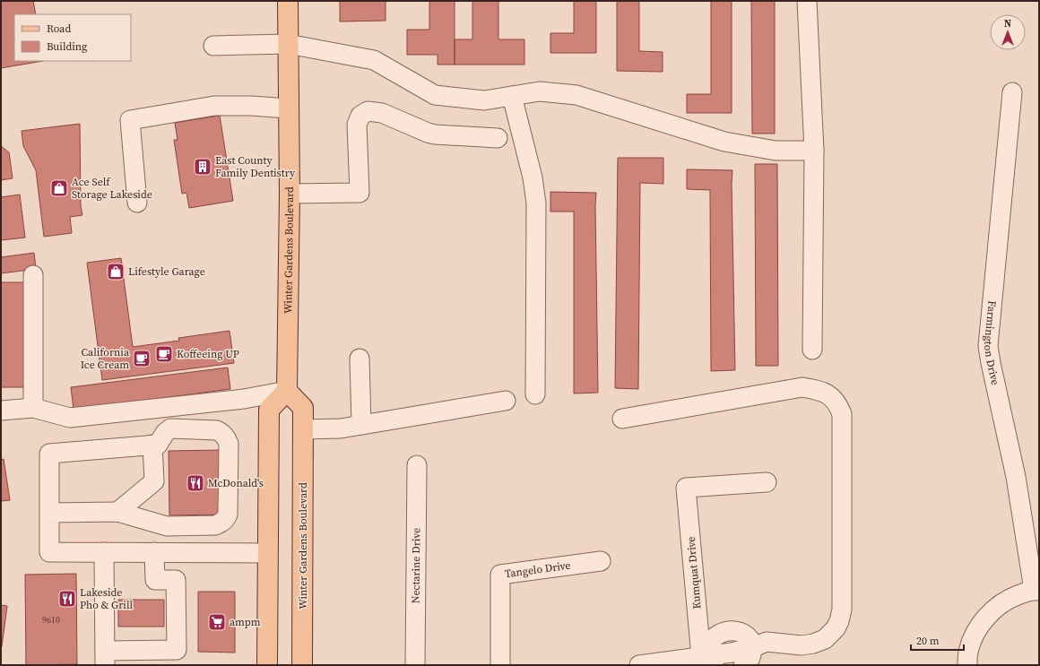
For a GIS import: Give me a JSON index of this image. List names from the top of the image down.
{
  "streets": {
    "main road": ["Winter Gardens Boulevard"],
    "street": [
      "Farmington Drive",
      "Nectarine Drive",
      "Tangelo Drive",
      "Kumquat Drive"
    ]
  },
  "places": {
    "building": ["East County Family Dentistry"],
    "shop": ["Ace Self Storage Lakeside", "Lifestyle Garage"],
    "cafe": ["Koffeeing UP", "California Ice Cream"],
    "restaurant": ["McDonald's", "Lakeside Pho & Grill"],
    "supermarket": ["ampm"]
  },
  "house_numbers": ["9610"],
  "legend": ["Road", "Building"],
  "scale_bar": "20 m",
  "north": "top"
}
